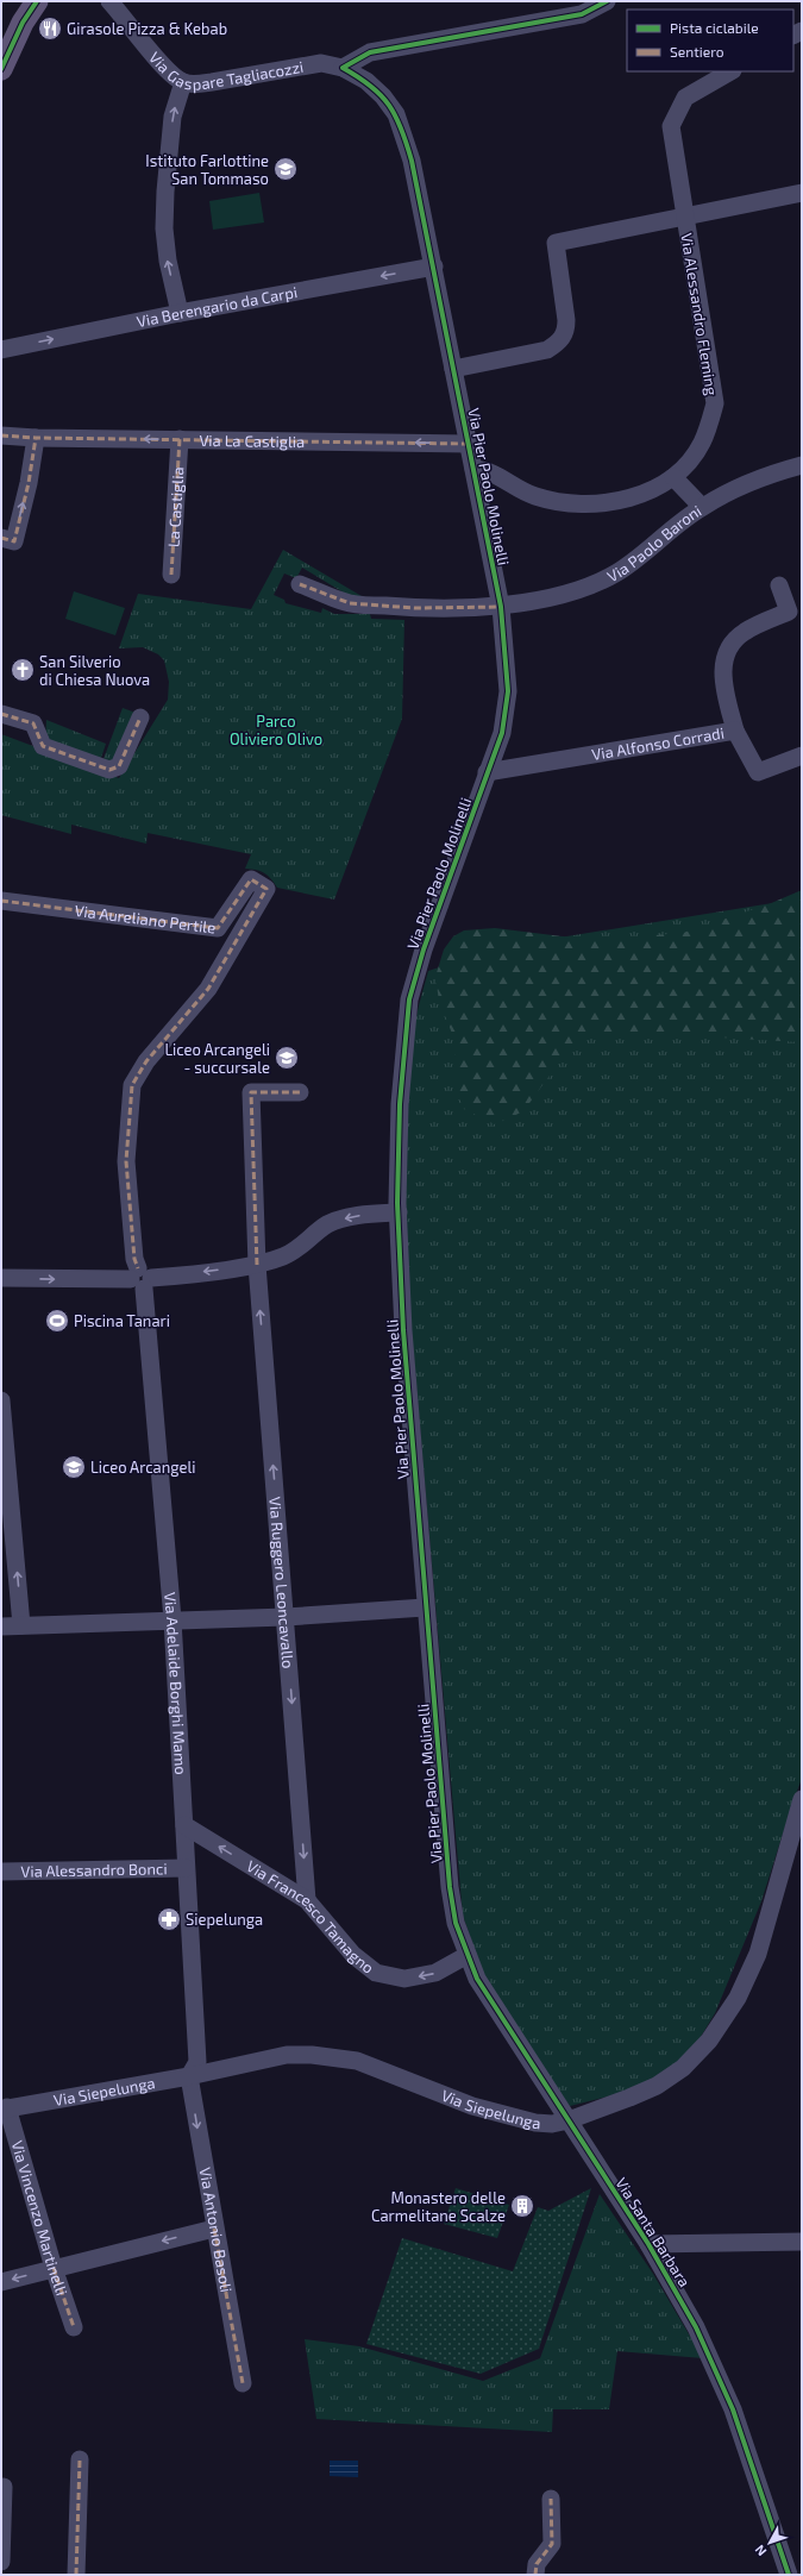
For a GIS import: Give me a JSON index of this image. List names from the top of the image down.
{
  "streets": {
    "street": [
      "Via Gaspare Tagliacozzi",
      "Via Berengario da Carpi",
      "Via Alessandro Fleming",
      "Via La Castiglia",
      "Via Pier Paolo Molinelli",
      "La Castiglia",
      "Via Paolo Baroni",
      "Via Alfonso Corradi",
      "Via Aureliano Pertile",
      "Via Ruggero Leoncavallo",
      "Via Adelaide Borghi Mamo",
      "Via Alessandro Bonci",
      "Via Francesco Tamagno",
      "Via Siepelunga",
      "Via Vincenzo Martinelli",
      "Via Antonio Basoli",
      "Via Santa Barbara"
    ]
  },
  "crossings": [
    ["Via Gaspare Tagliacozzi", "Via Berengario da Carpi"],
    ["Via Gaspare Tagliacozzi", "Via Pier Paolo Molinelli"],
    ["Via Berengario da Carpi", "Via Pier Paolo Molinelli"],
    ["Via Alessandro Fleming", "Via Pier Paolo Molinelli"],
    ["Via La Castiglia", "Via Pier Paolo Molinelli"],
    ["Via La Castiglia", "La Castiglia"],
    ["Via Pier Paolo Molinelli", "Via Paolo Baroni"],
    ["Via Pier Paolo Molinelli", "Via Alfonso Corradi"],
    ["Via Pier Paolo Molinelli", "Via Francesco Tamagno"],
    ["Via Pier Paolo Molinelli", "Via Siepelunga"],
    ["Via Pier Paolo Molinelli", "Via Santa Barbara"],
    ["Via Aureliano Pertile", "Via Adelaide Borghi Mamo"],
    ["Via Ruggero Leoncavallo", "Via Francesco Tamagno"],
    ["Via Adelaide Borghi Mamo", "Via Alessandro Bonci"],
    ["Via Adelaide Borghi Mamo", "Via Francesco Tamagno"],
    ["Via Adelaide Borghi Mamo", "Via Siepelunga"],
    ["Via Adelaide Borghi Mamo", "Via Antonio Basoli"],
    ["Via Siepelunga", "Via Vincenzo Martinelli"],
    ["Via Siepelunga", "Via Antonio Basoli"],
    ["Via Siepelunga", "Via Santa Barbara"]
  ],
  "one_way": ["Via La Castiglia", "Via Francesco Tamagno", "Via Antonio Basoli"],
  "parks": ["Parco Oliviero Olivo"],
  "places": {
    "restaurant": ["Girasole Pizza & Kebab"],
    "school or university": ["Istituto Farlottine San Tommaso", "Liceo Arcangeli - succursale", "Liceo Arcangeli"],
    "church": ["San Silverio di Chiesa Nuova"],
    "sports": ["Piscina Tanari"],
    "pharmacy": ["Siepelunga"],
    "building": ["Monastero delle Carmelitane Scalze"]
  },
  "legend": ["Pista ciclabile", "Sentiero"],
  "north": "bottom left"
}
